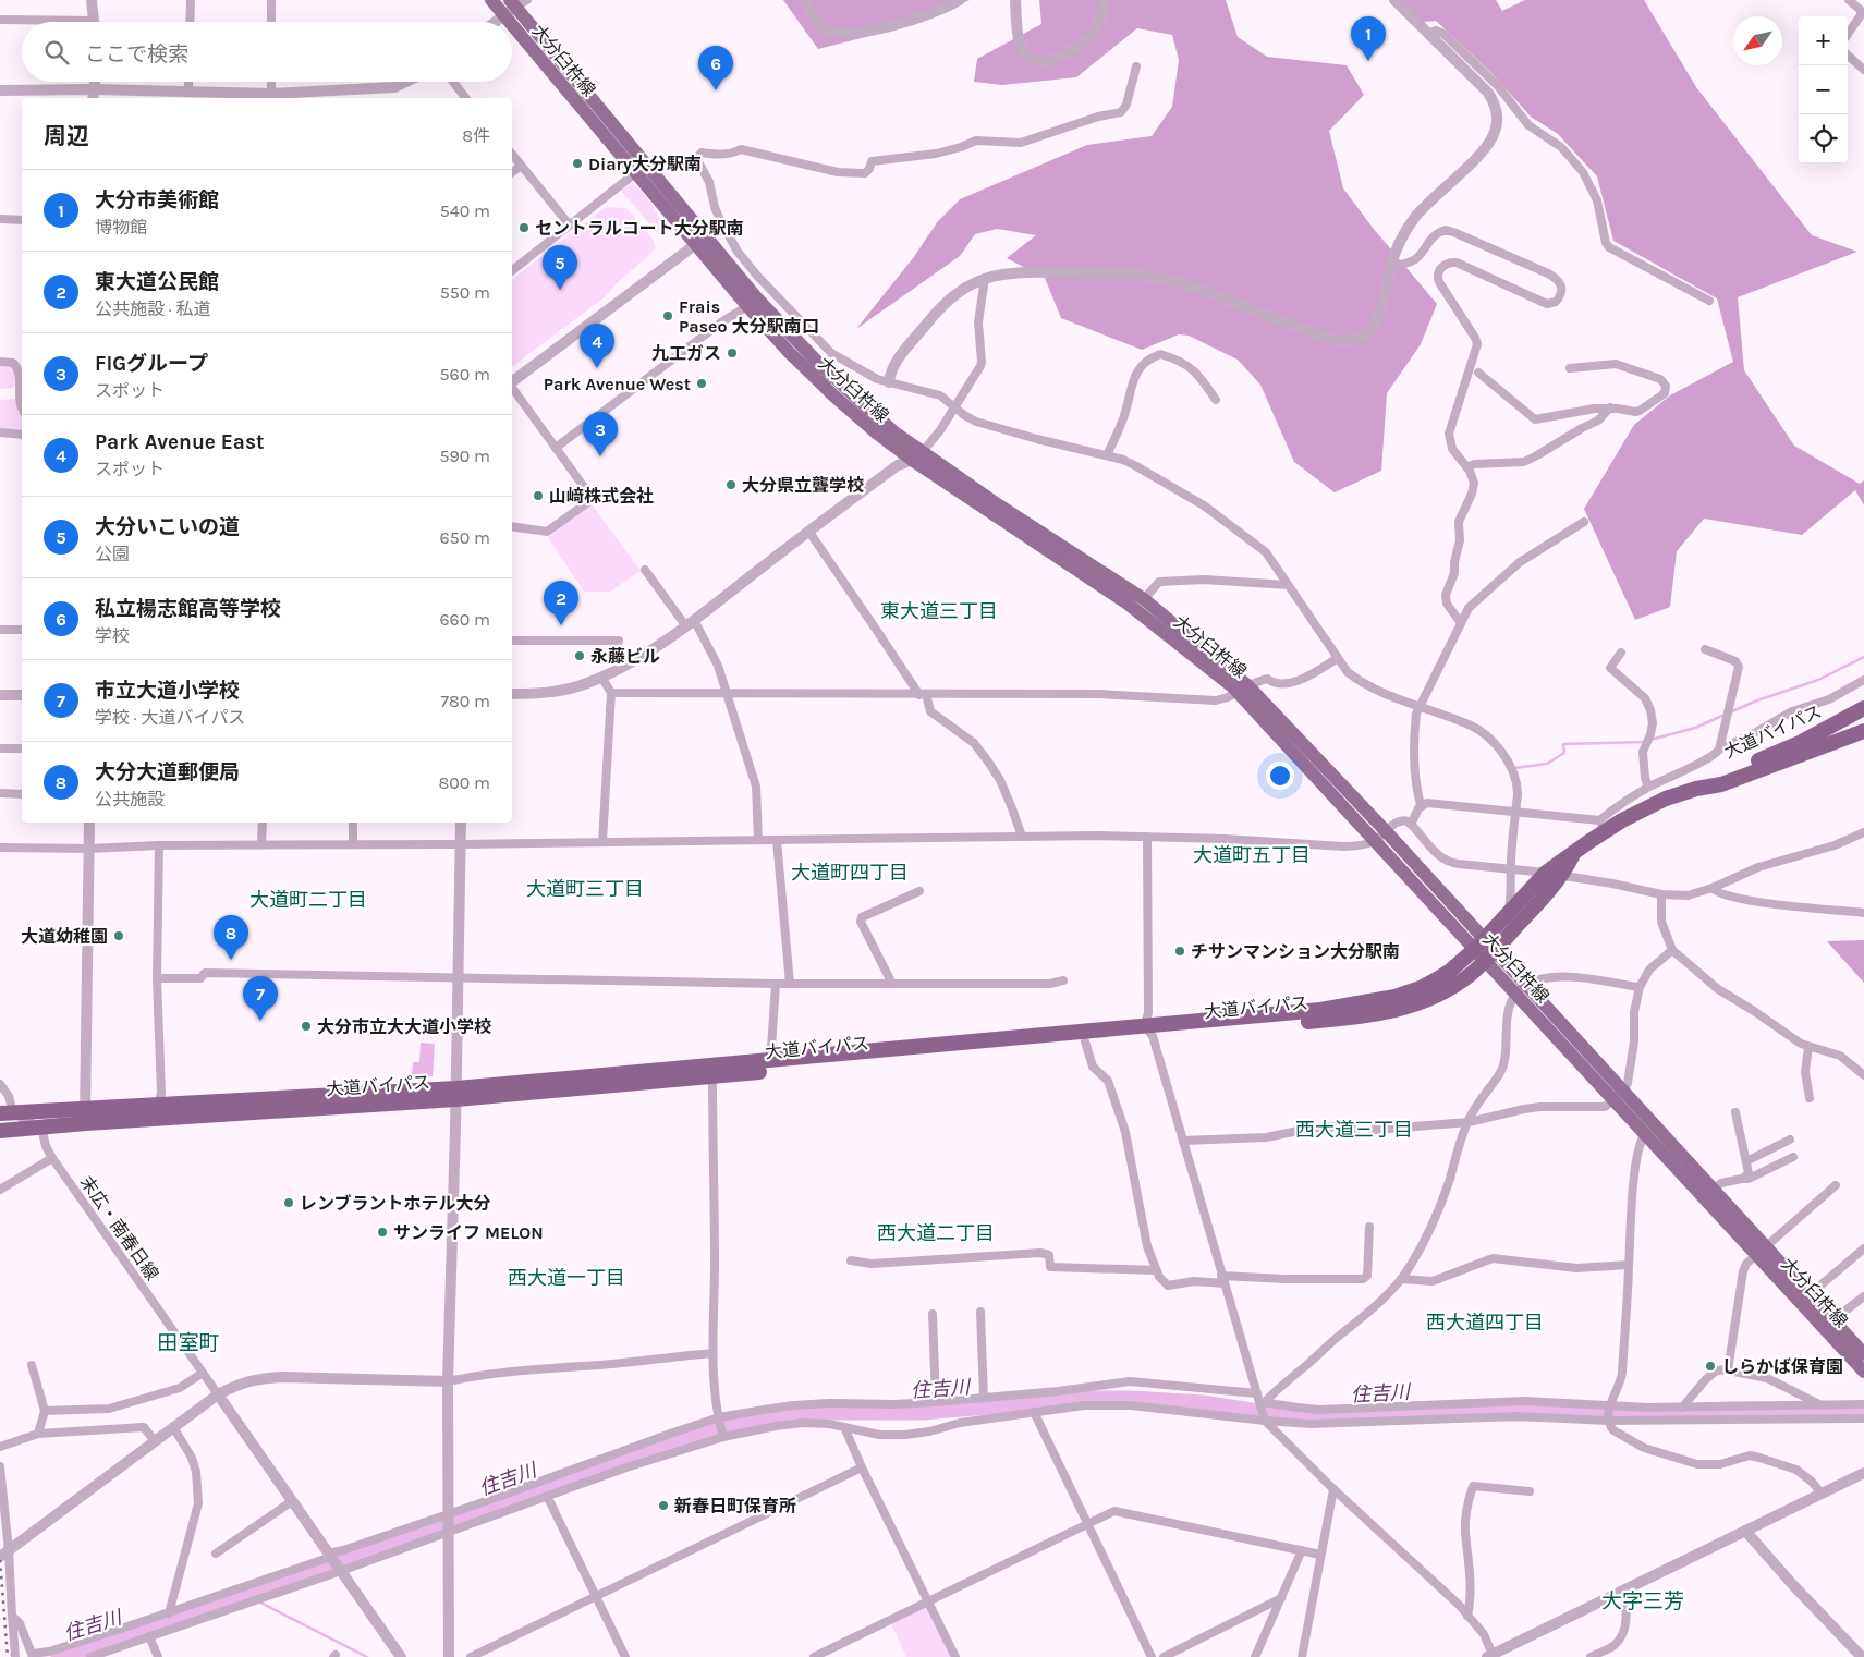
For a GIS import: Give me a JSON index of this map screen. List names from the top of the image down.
{
  "streets": {
    "highway": ["大道バイパス"],
    "main road": ["大分臼杵線"],
    "street": ["末広・南春日線"]
  },
  "crossings": [
    ["大分臼杵線", "大道バイパス"],
    ["大道バイパス", "末広・南春日線"]
  ],
  "districts": [
    "東大道三丁目",
    "大道町五丁目",
    "大道町四丁目",
    "大道町三丁目",
    "大道町二丁目",
    "西大道三丁目",
    "西大道二丁目",
    "西大道一丁目",
    "西大道四丁目",
    "田室町",
    "大字三芳"
  ],
  "water": ["住吉川"],
  "places": [
    "Diary大分駅南",
    "セントラルコート大分駅南",
    "Frais Paseo 大分駅南口",
    "九工ガス",
    "Park Avenue West",
    "大分県立聾学校",
    "山﨑株式会社",
    "永藤ビル",
    "大道幼稚園",
    "チサンマンション大分駅南",
    "大分市立大大道小学校",
    "レンブラントホテル大分",
    "サンライフ MELON",
    "しらかば保育園",
    "新春日町保育所"
  ],
  "north": "bottom left",
  "page": {
    "map_buttons": ["+", "−"],
    "pins": [
      "1",
      "6",
      "5",
      "4",
      "3",
      "2",
      "8",
      "7"
    ],
    "search": "ここで検索",
    "heading": ["周辺", "8件"],
    "list": [
      {
        "mark": "1",
        "name": "大分市美術館",
        "note": "博物館",
        "value": "540 m"
      },
      {
        "mark": "2",
        "name": "東大道公民館",
        "note": "公共施設 · 私道",
        "value": "550 m"
      },
      {
        "mark": "3",
        "name": "FIGグループ",
        "note": "スポット",
        "value": "560 m"
      },
      {
        "mark": "4",
        "name": "Park Avenue East",
        "note": "スポット",
        "value": "590 m"
      },
      {
        "mark": "5",
        "name": "大分いこいの道",
        "note": "公園",
        "value": "650 m"
      },
      {
        "mark": "6",
        "name": "私立楊志館高等学校",
        "note": "学校",
        "value": "660 m"
      },
      {
        "mark": "7",
        "name": "市立大道小学校",
        "note": "学校 · 大道バイパス",
        "value": "780 m"
      },
      {
        "mark": "8",
        "name": "大分大道郵便局",
        "note": "公共施設",
        "value": "800 m"
      }
    ]
  }
}
